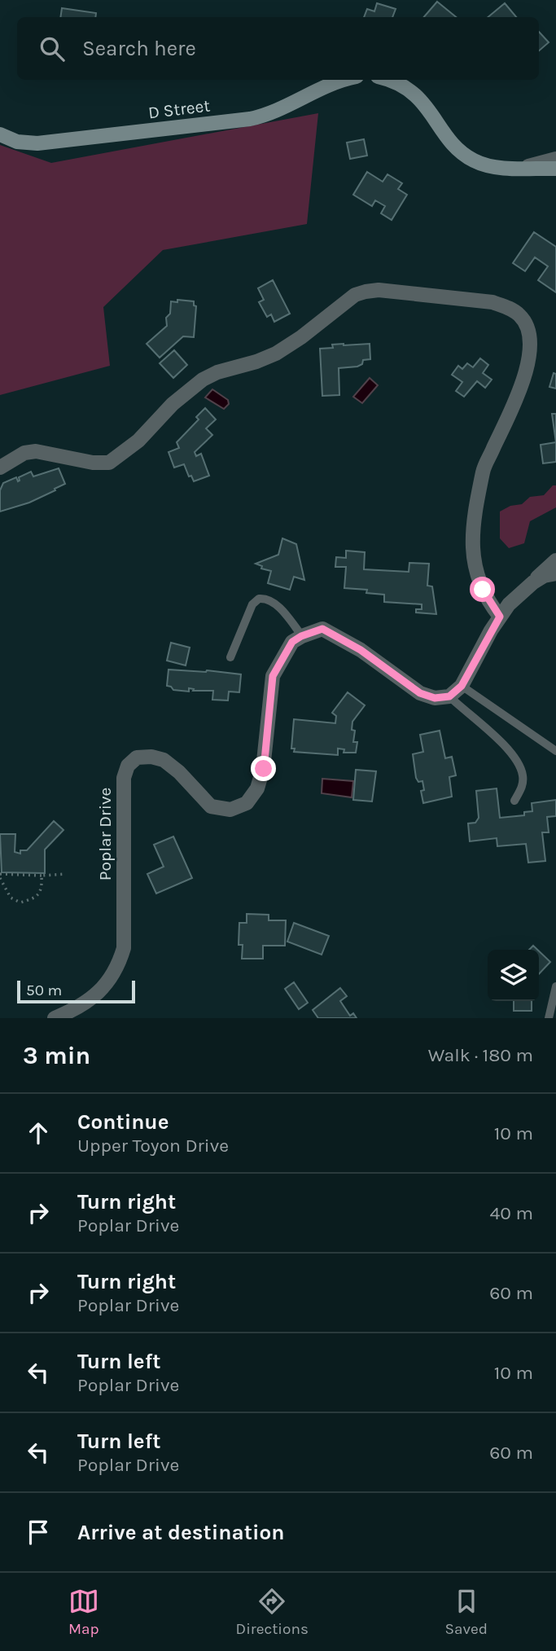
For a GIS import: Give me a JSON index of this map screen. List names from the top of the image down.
{
  "streets": {
    "street": ["D Street", "Poplar Drive"]
  },
  "scale_bar": "50 m",
  "page": {
    "search": "Search here",
    "scale": "50 m",
    "heading": ["3 min", "Walk · 180 m"],
    "list": [
      ["Continue", "Upper Toyon Drive", "10 m"],
      ["Turn right", "Poplar Drive", "40 m"],
      ["Turn right", "Poplar Drive", "60 m"],
      ["Turn left", "Poplar Drive", "10 m"],
      ["Turn left", "Poplar Drive", "60 m"],
      "Arrive at destination"
    ],
    "nav": ["Map", "Directions", "Saved"]
  }
}
